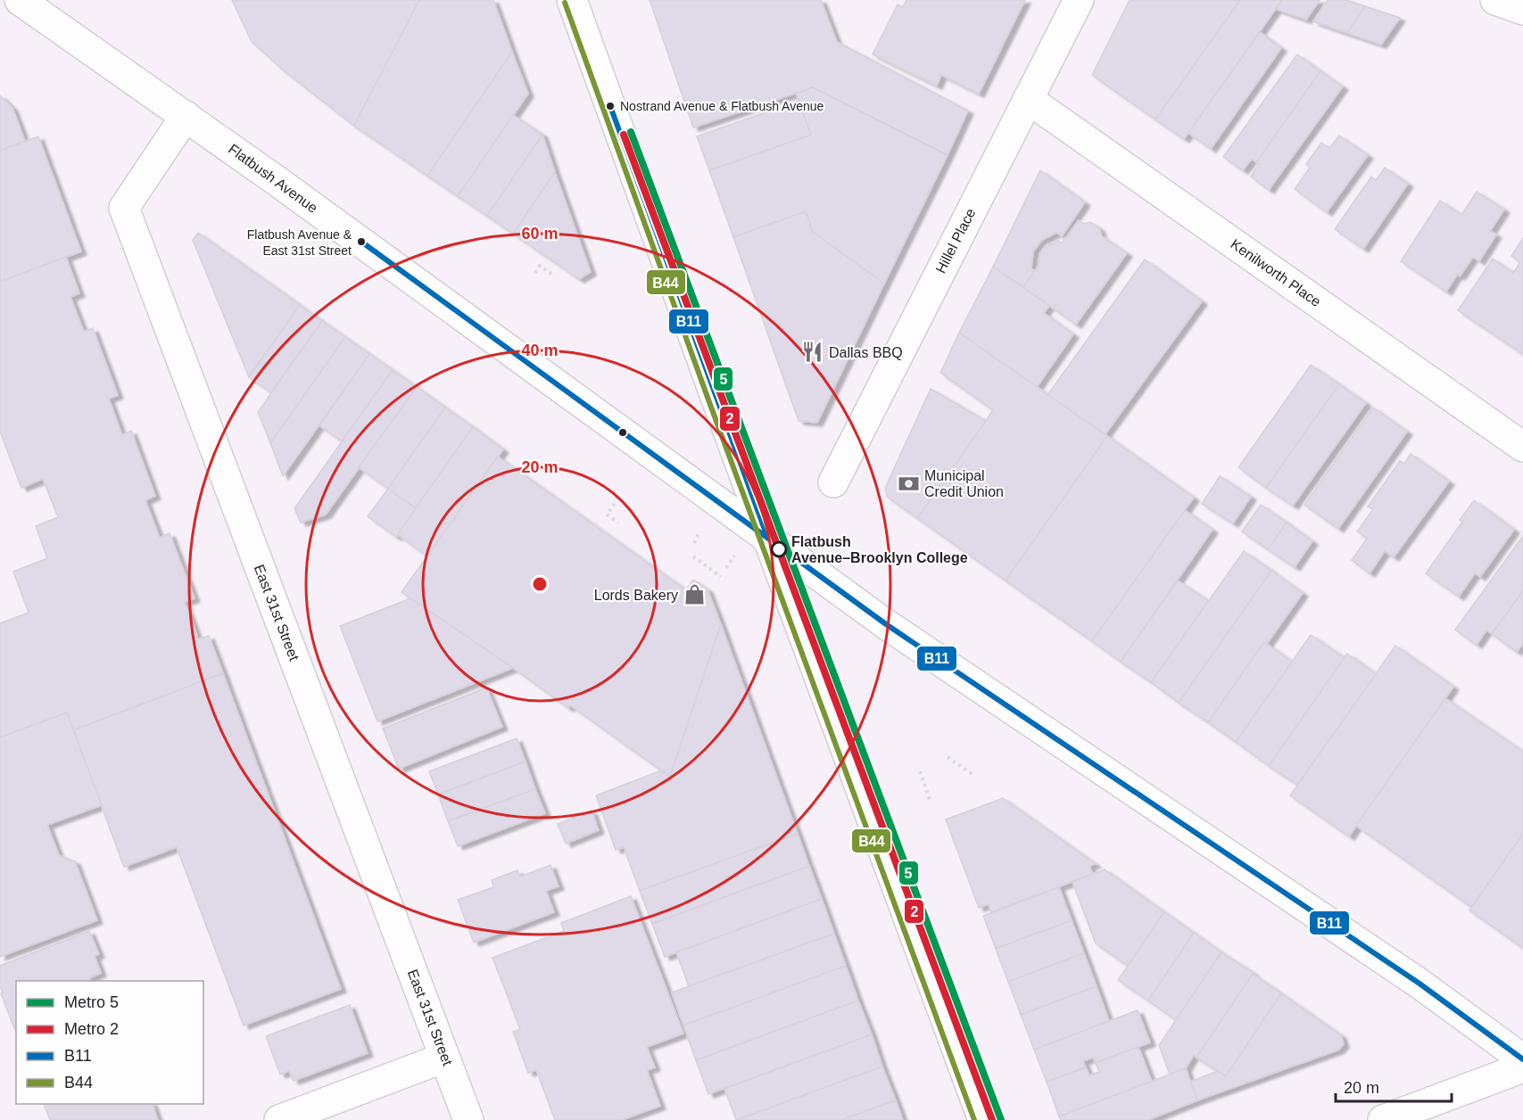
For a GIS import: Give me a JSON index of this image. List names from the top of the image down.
{
  "streets": {
    "main road": [
      "Flatbush Avenue",
      "Hillel Place",
      "Kenilworth Place",
      "East 31st Street"
    ]
  },
  "crossings": [
    ["Flatbush Avenue", "East 31st Street"],
    ["Hillel Place", "Kenilworth Place"]
  ],
  "places": {
    "other": ["Nostrand Avenue & Flatbush Avenue", "Flatbush Avenue & East 31st Street", "Flatbush Avenue–Brooklyn College"],
    "restaurant": ["Dallas BBQ"],
    "bank": ["Municipal Credit Union"],
    "shop": ["Lords Bakery"]
  },
  "lines": [
    "transit line B44",
    "transit line B11",
    "metro line 5",
    "metro line 2"
  ],
  "legend": [
    "Metro 5",
    "Metro 2",
    "B11",
    "B44"
  ],
  "scale_bar": "20 m",
  "rings": ["60 m", "40 m", "20 m"]
}
